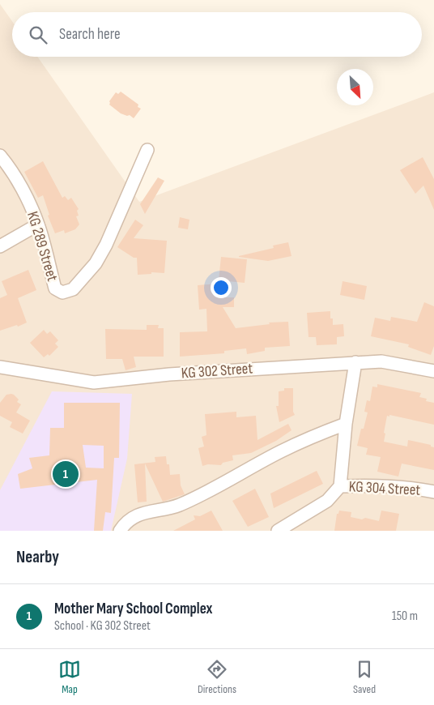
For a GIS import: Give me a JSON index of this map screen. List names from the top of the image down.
{
  "streets": {
    "street": ["KG 289 Street", "KG 302 Street", "KG 304 Street"]
  },
  "north": "bottom right",
  "page": {
    "search": "Search here",
    "pins": "1",
    "heading": "Nearby",
    "list": [
      {
        "mark": "1",
        "name": "Mother Mary School Complex",
        "note": "School · KG 302 Street",
        "value": "150 m"
      }
    ],
    "nav": ["Map", "Directions", "Saved"]
  }
}
